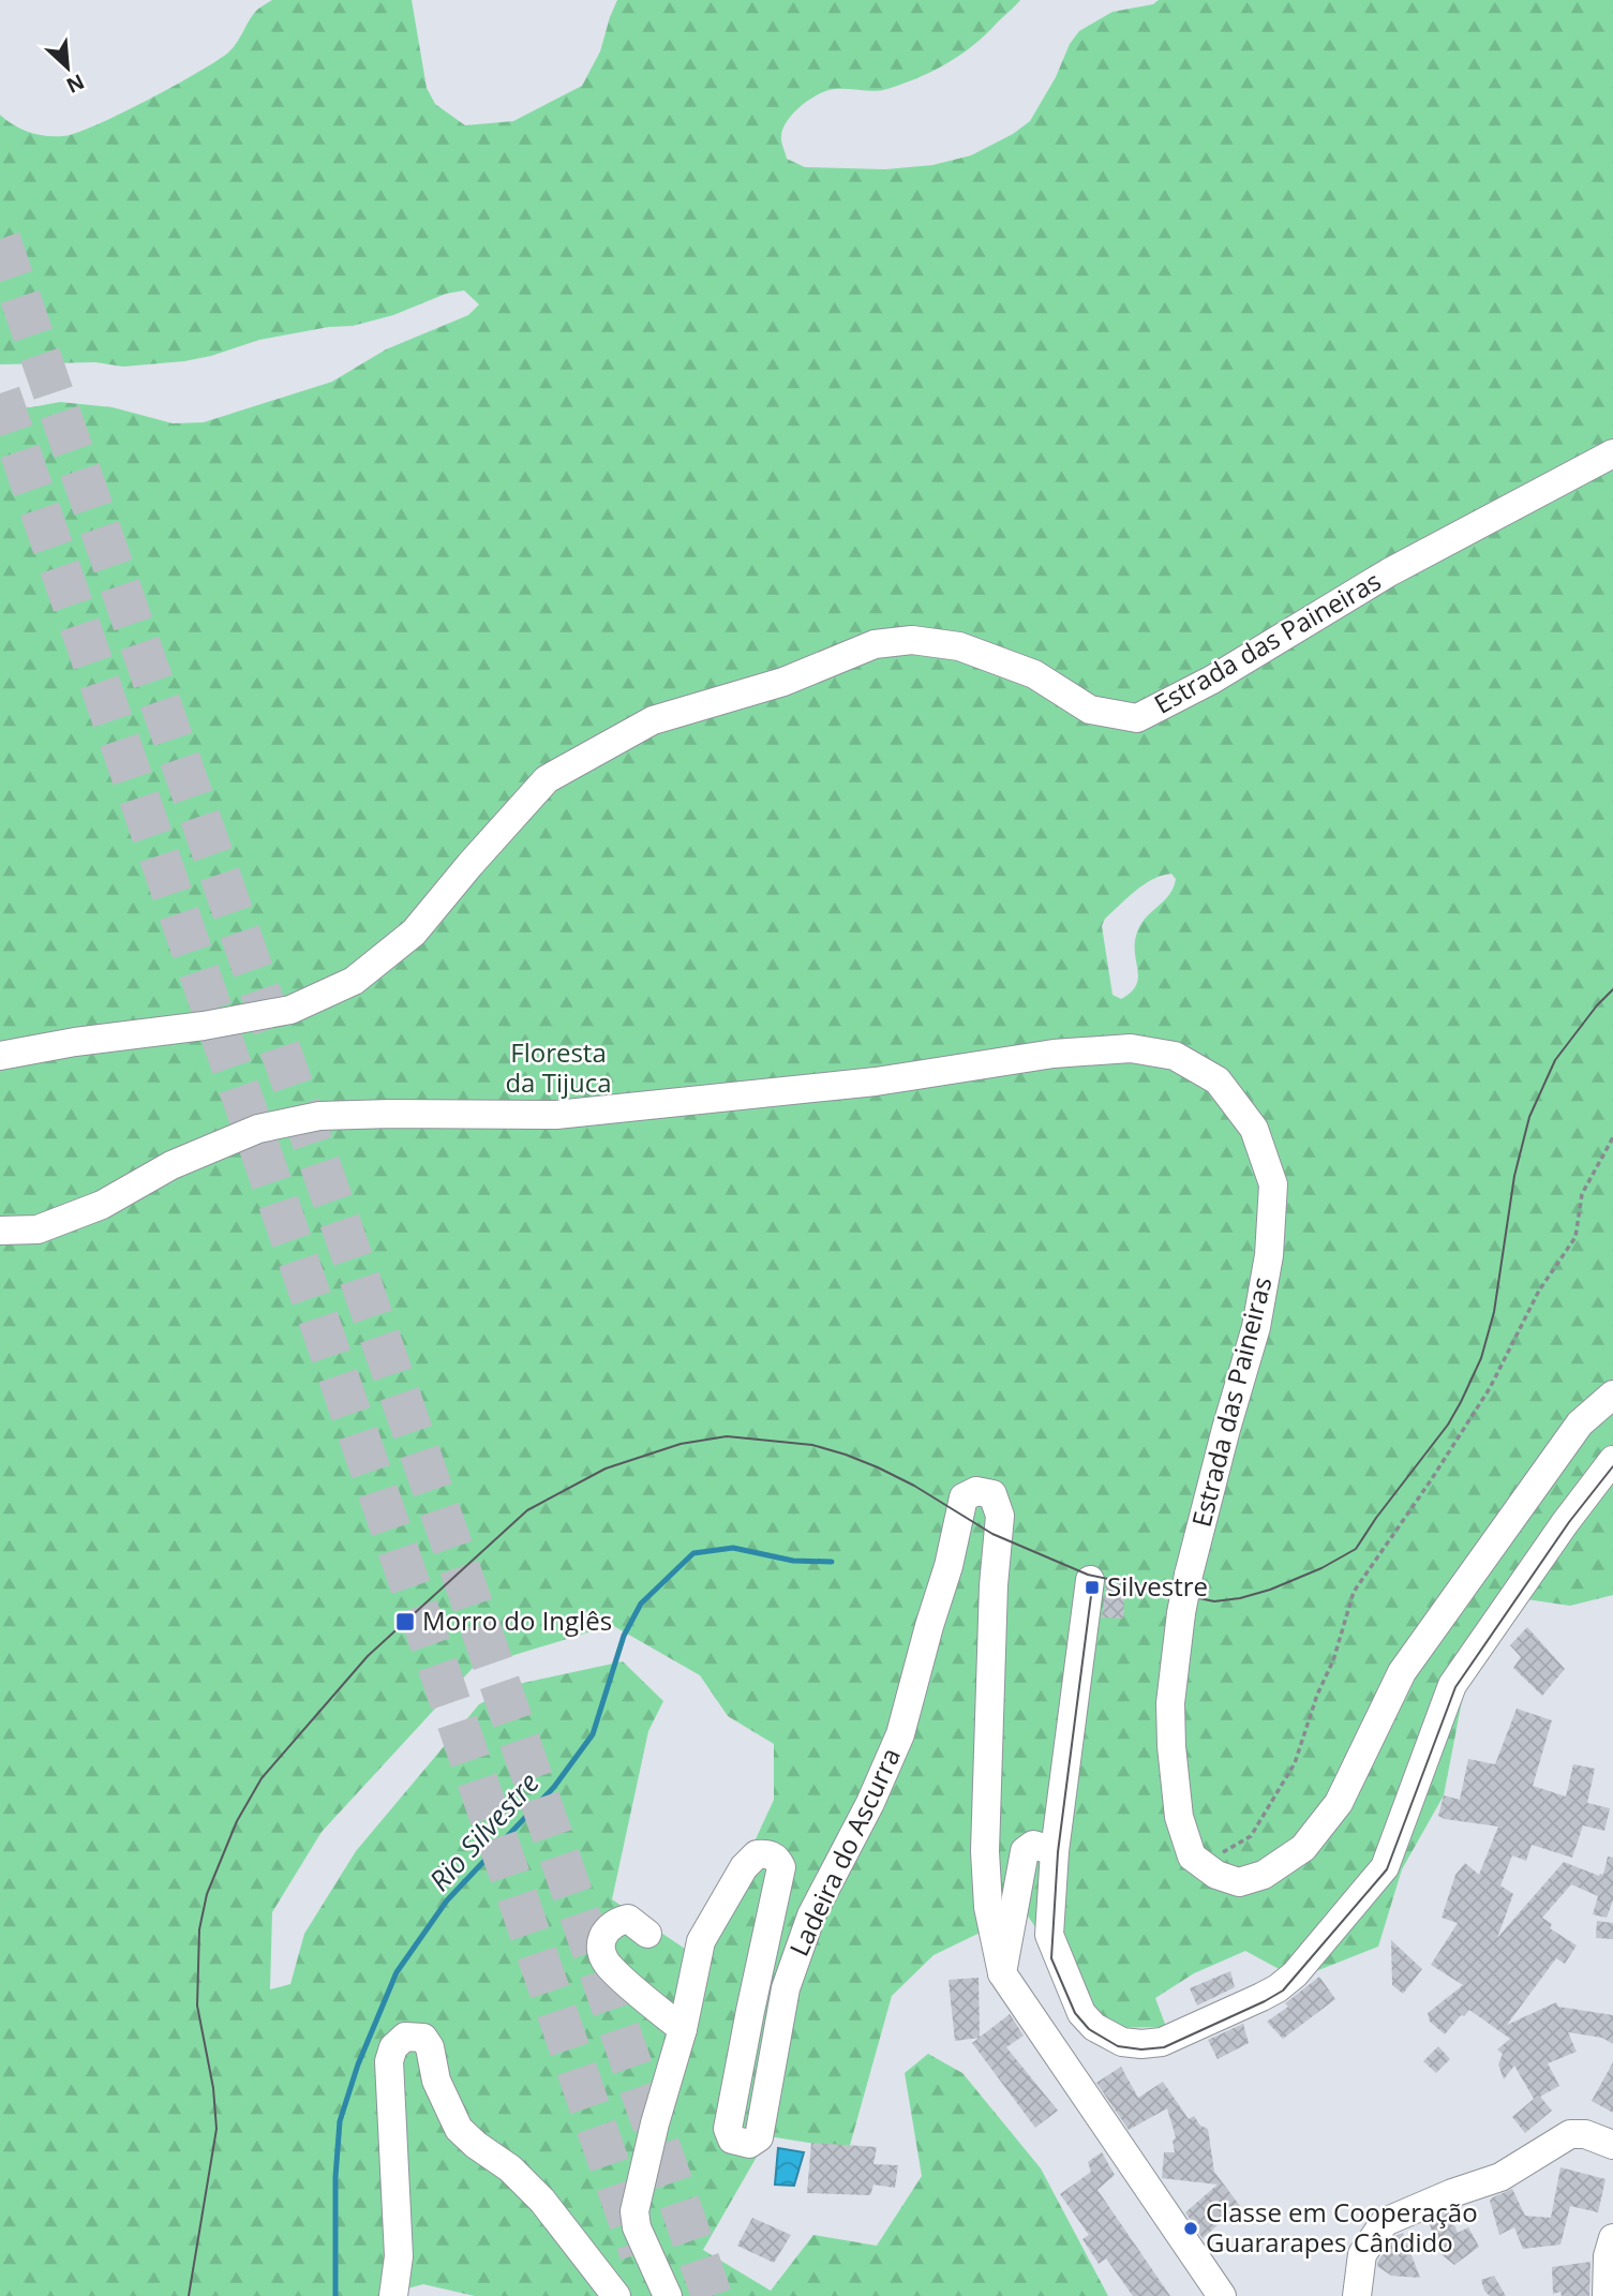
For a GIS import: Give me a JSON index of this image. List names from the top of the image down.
{
  "streets": {
    "street": ["Estrada das Paineiras", "Ladeira do Ascurra"]
  },
  "water": ["Rio Silvestre"],
  "parks": ["Floresta da Tijuca"],
  "places": {
    "transit": ["Silvestre", "Morro do Inglês"],
    "other": ["Classe em Cooperação Guararapes Cândido"]
  },
  "north": "bottom right"
}
